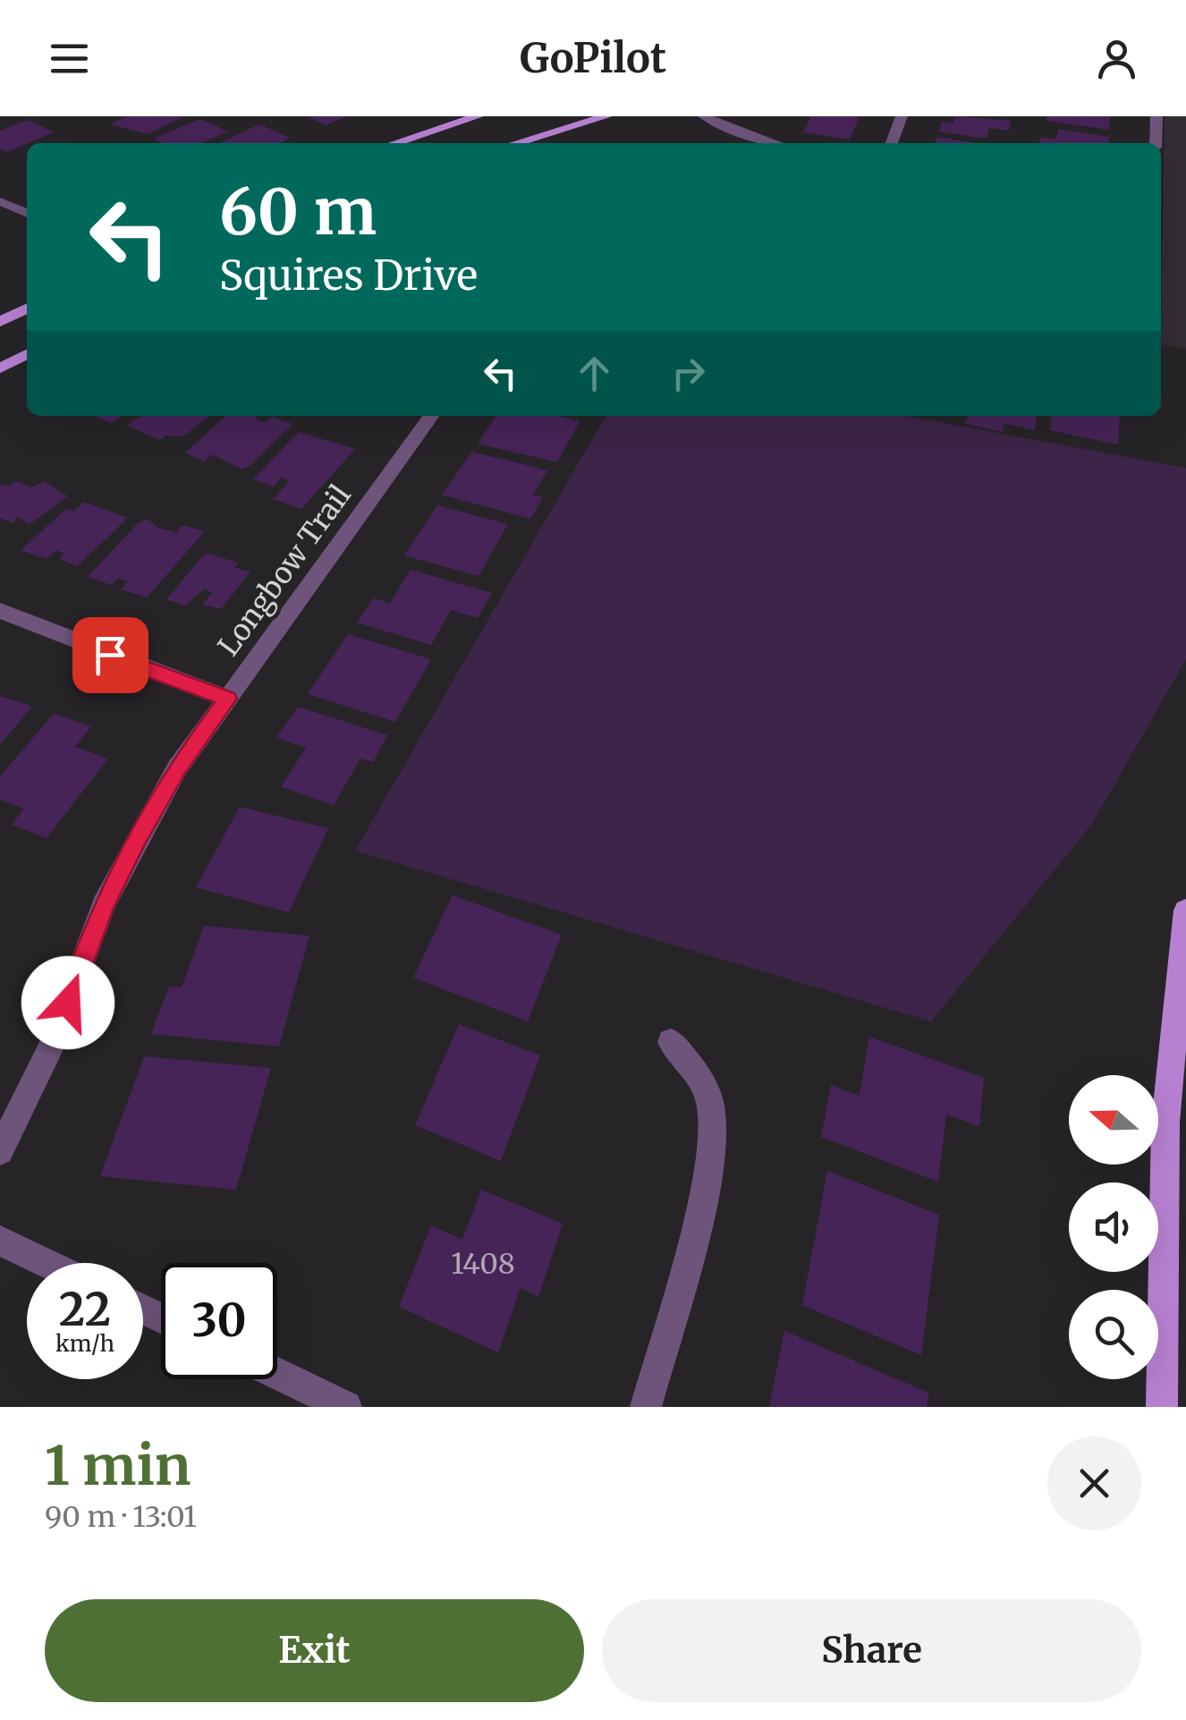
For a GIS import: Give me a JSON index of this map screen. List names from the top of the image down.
{
  "streets": {
    "street": ["Longbow Trail"]
  },
  "house_numbers": ["1408"],
  "north": "left",
  "page": {
    "header": "GoPilot",
    "turn": ["60 m", "Squires Drive"],
    "speed": "22 km/h",
    "limit": "30",
    "heading": ["1 min", "90 m · 13:01"],
    "buttons": ["Exit", "Share"]
  }
}
